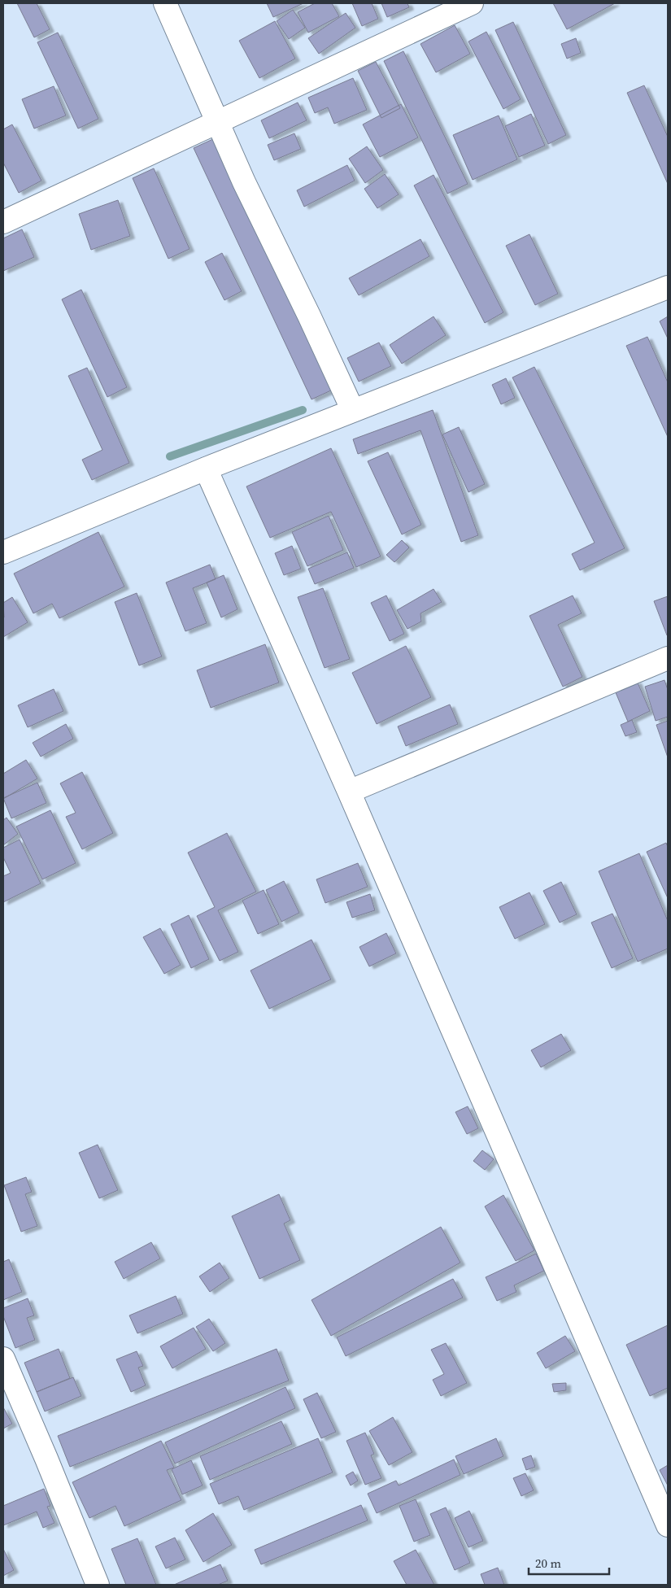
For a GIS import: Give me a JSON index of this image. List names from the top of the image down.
{
  "scale_bar": "20 m"
}
